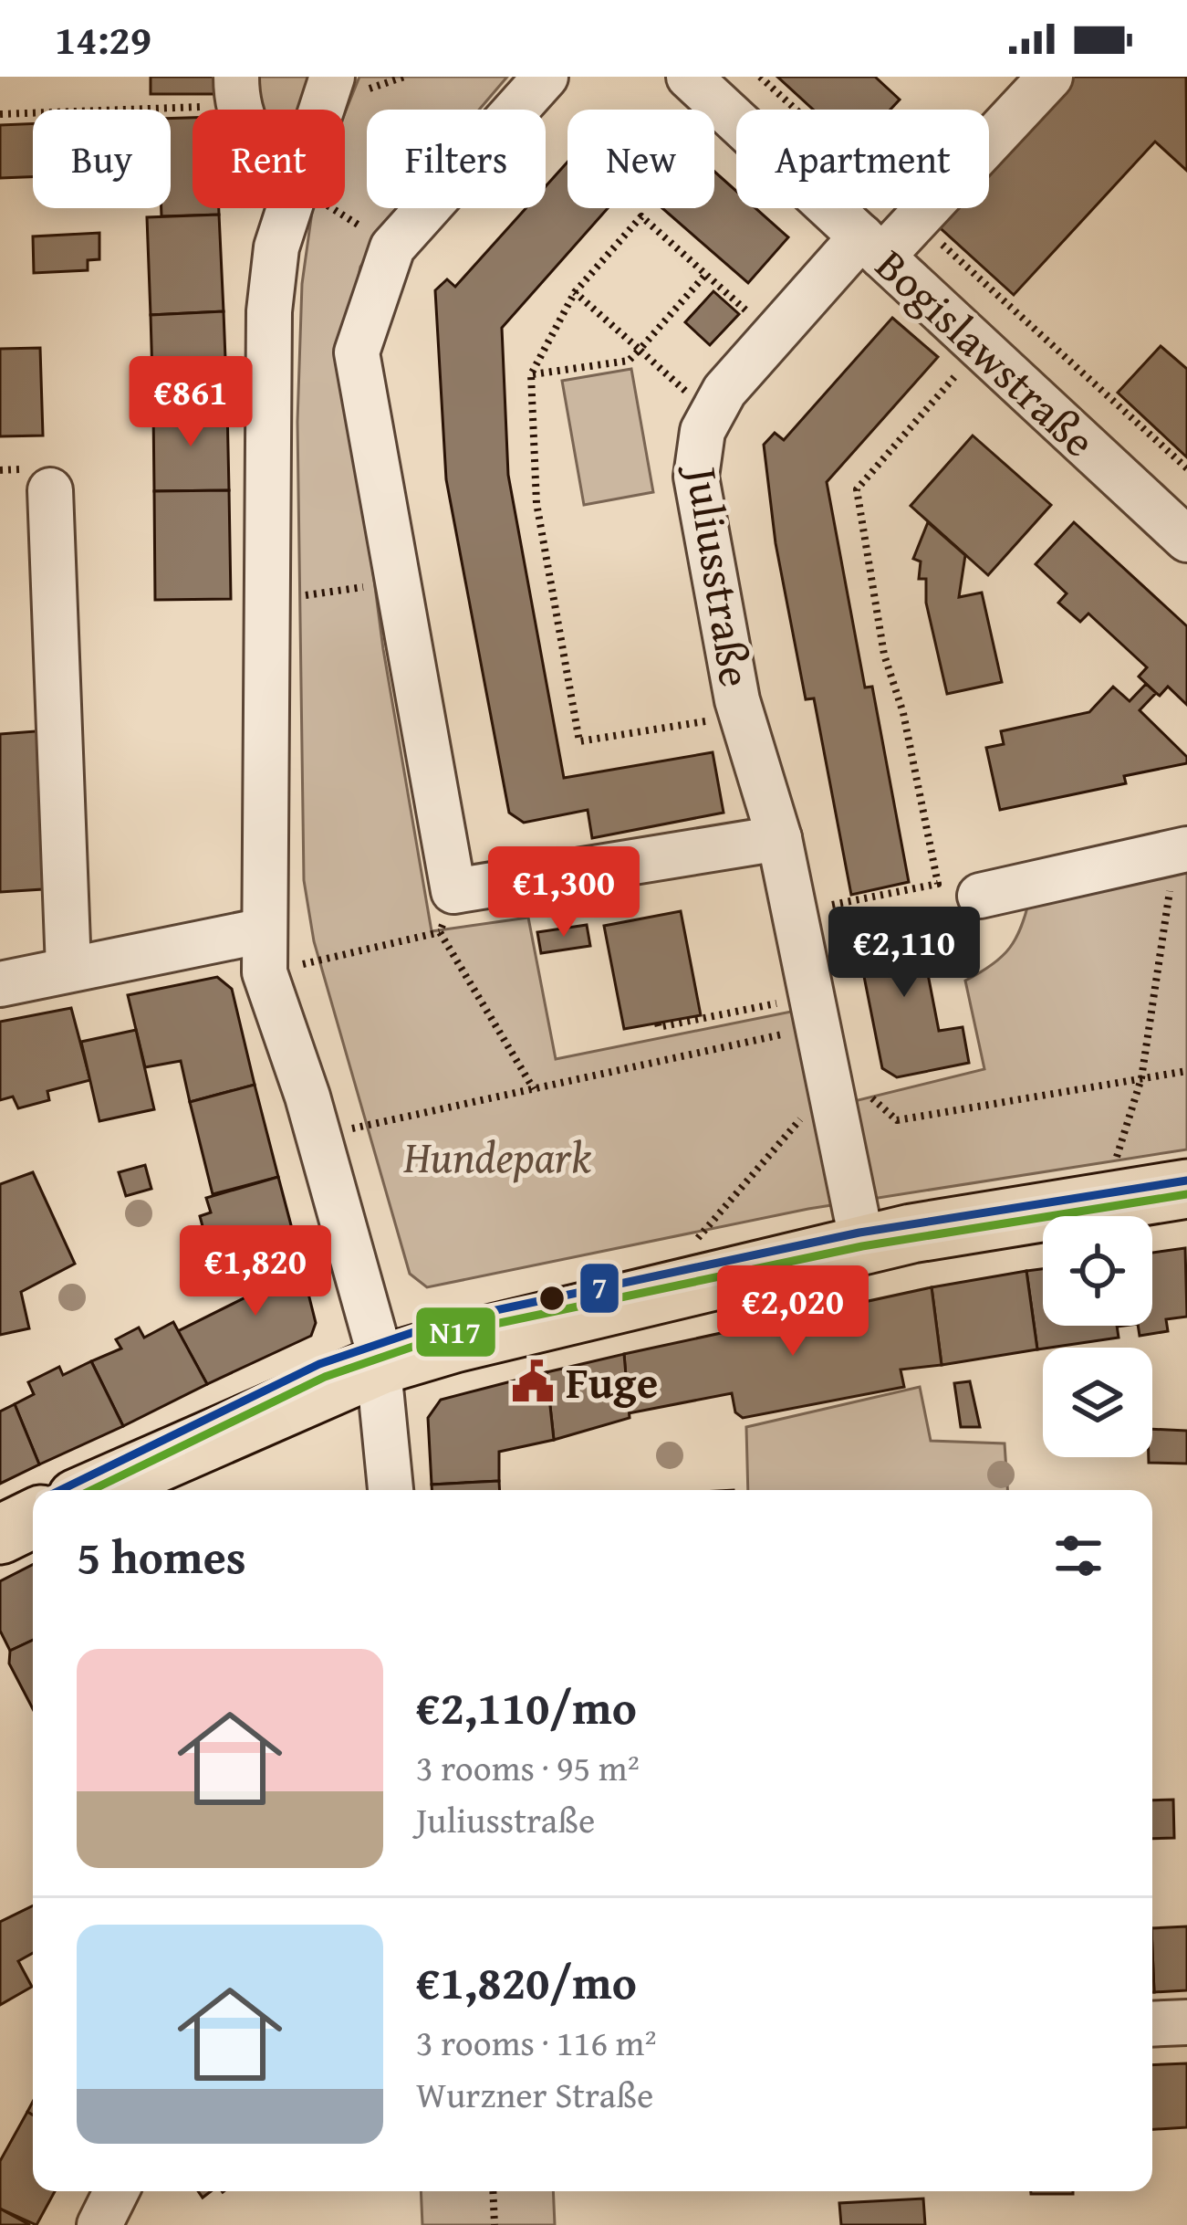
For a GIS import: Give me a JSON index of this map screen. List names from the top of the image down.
{
  "streets": {
    "street": ["Bogislawstraße", "Juliusstraße"]
  },
  "crossings": [
    ["Bogislawstraße", "Juliusstraße"]
  ],
  "parks": ["Hundepark"],
  "places": {
    "public building": ["Fuge"]
  },
  "lines": ["transit line 7", "transit line N17"],
  "page": {
    "status": "14:29",
    "chip": [
      "Buy",
      "Rent",
      "Filters",
      "New",
      "Apartment"
    ],
    "price": [
      "€861",
      "€1,300",
      "€2,110",
      "€1,820",
      "€2,020"
    ],
    "heading": "5 homes",
    "list": [
      {
        "name": "€2,110/mo",
        "note": "3 rooms · 95 m² · Juliusstraße"
      },
      {
        "name": "€1,820/mo",
        "note": "3 rooms · 116 m² · Wurzner Straße"
      }
    ]
  }
}
